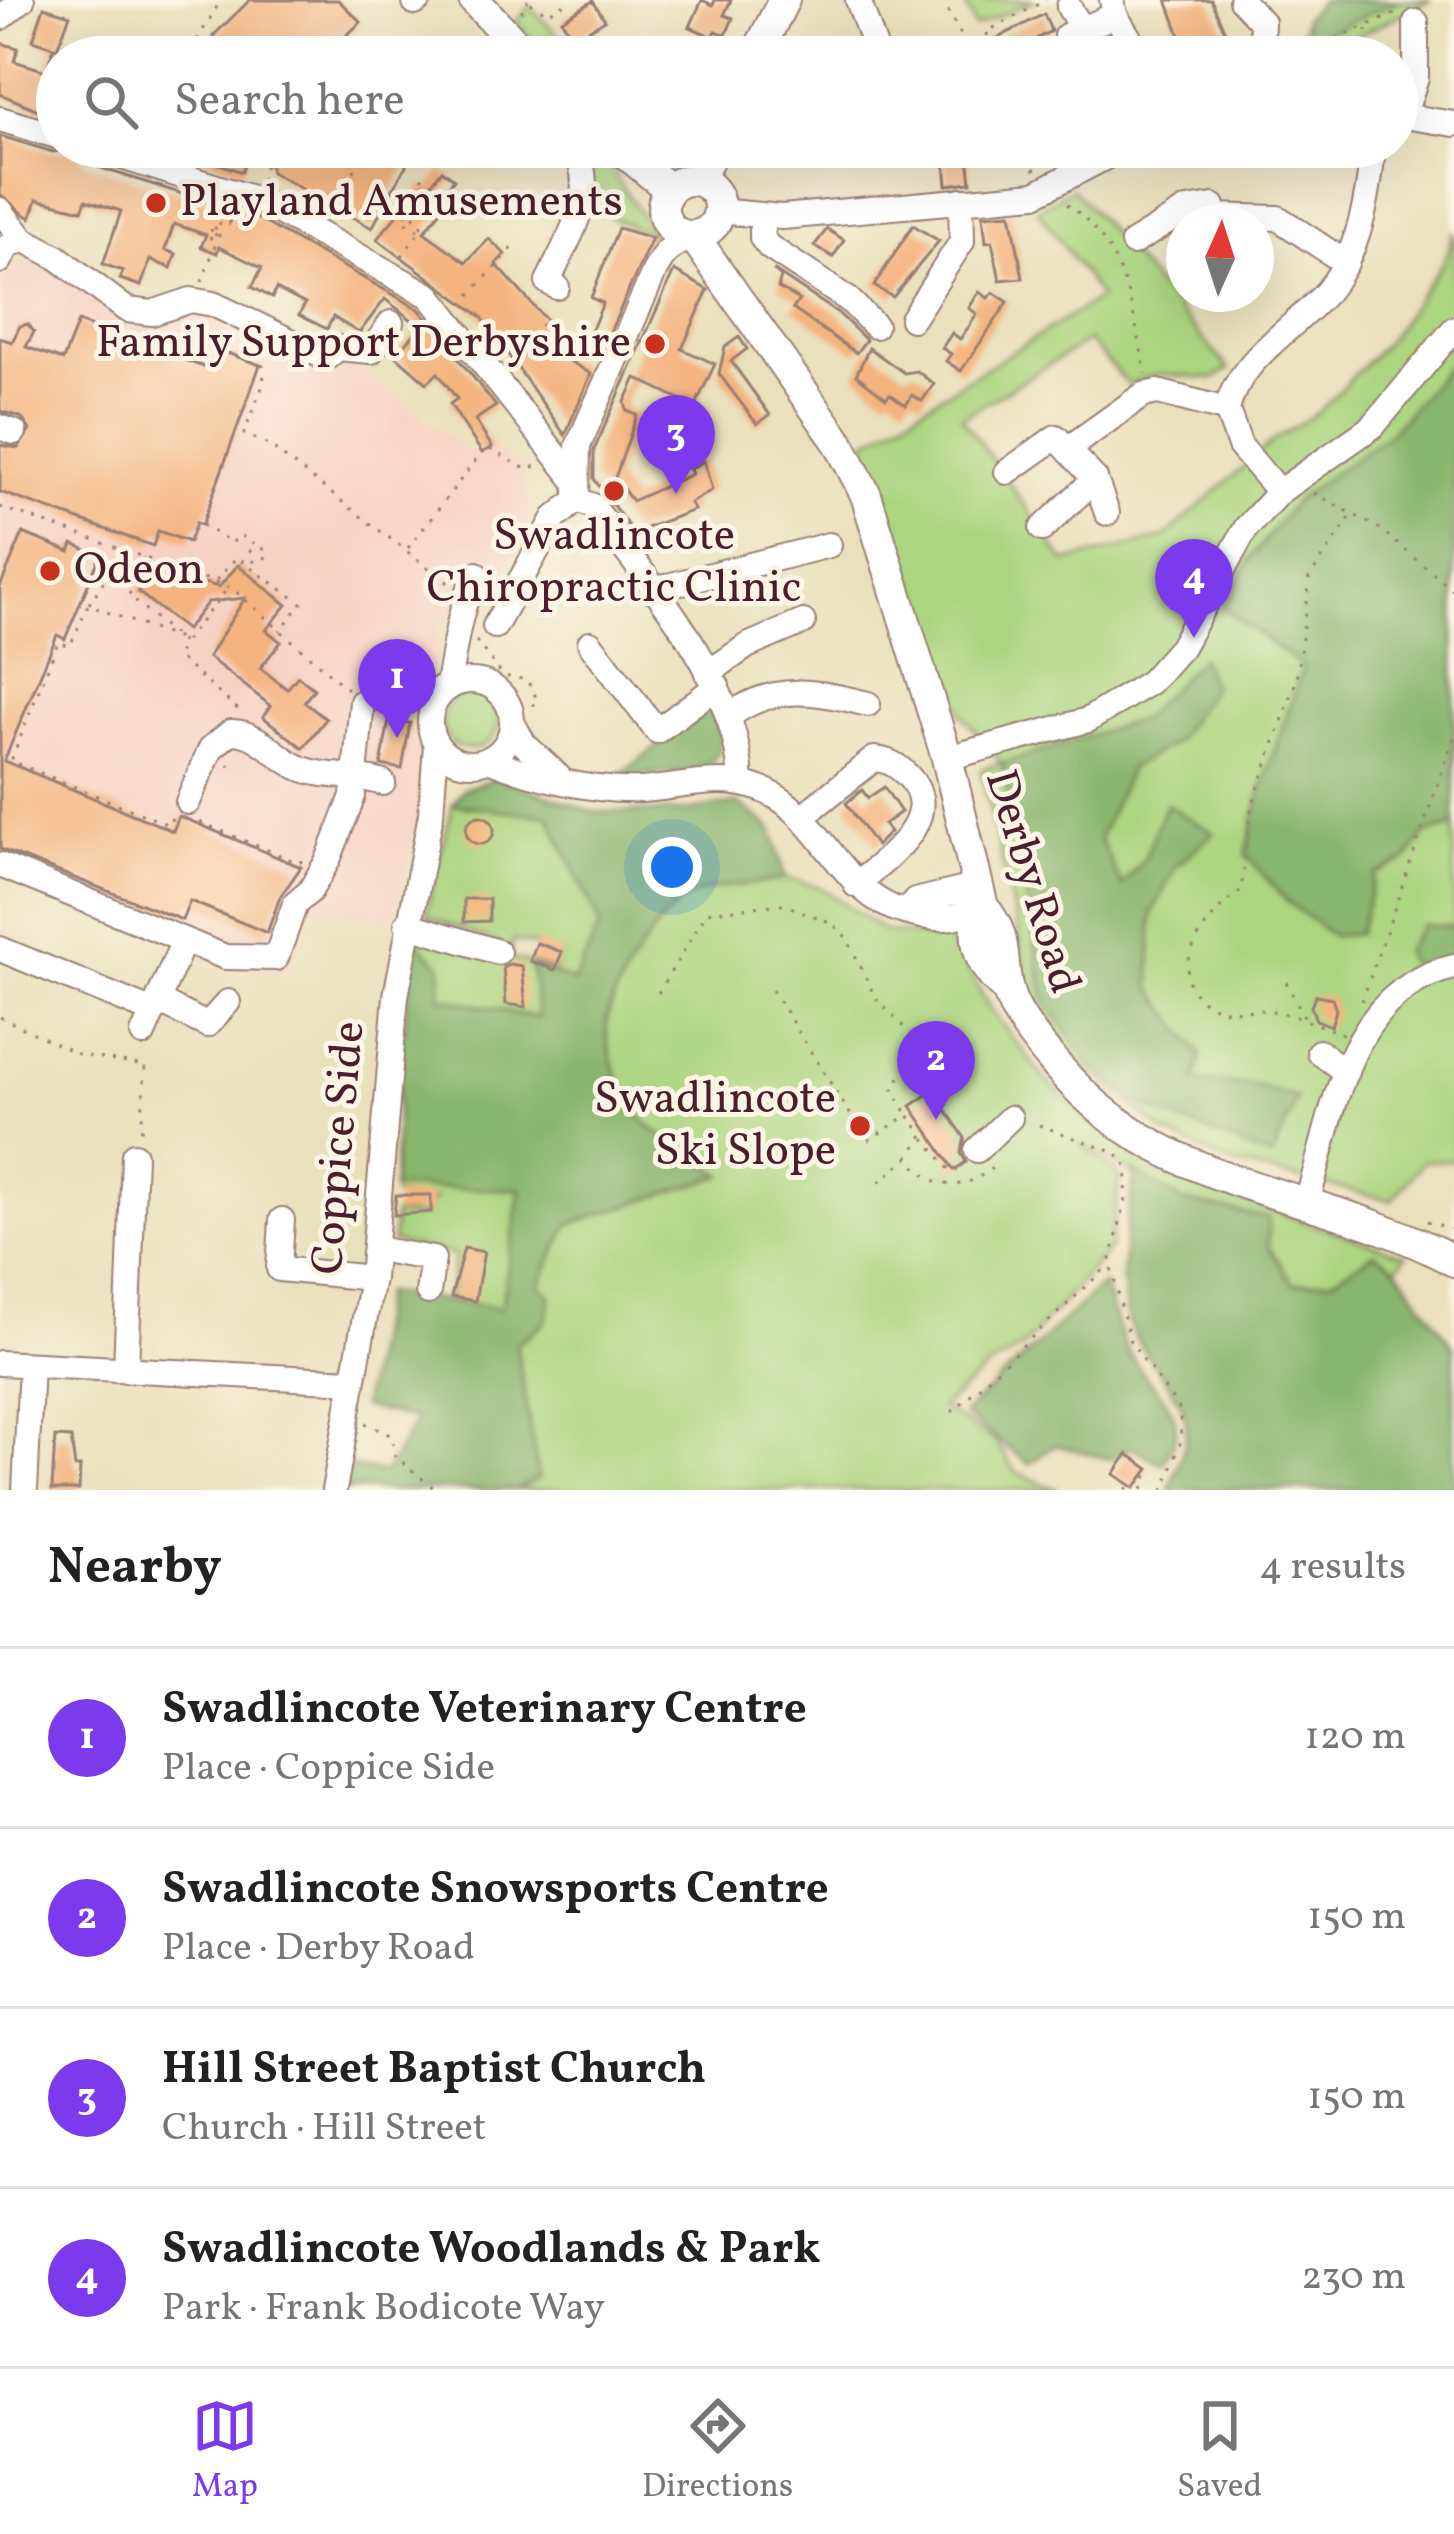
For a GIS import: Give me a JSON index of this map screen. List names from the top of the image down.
{
  "streets": {
    "main road": ["Derby Road"],
    "street": ["Coppice Side"]
  },
  "places": [
    "Playland Amusements",
    "Family Support Derbyshire",
    "Swadlincote Chiropractic Clinic",
    "Odeon",
    "Swadlincote Ski Slope"
  ],
  "north": "top",
  "page": {
    "search": "Search here",
    "pins": [
      "3",
      "4",
      "1",
      "2"
    ],
    "heading": ["Nearby", "4 results"],
    "list": [
      {
        "mark": "1",
        "name": "Swadlincote Veterinary Centre",
        "note": "Place · Coppice Side",
        "value": "120 m"
      },
      {
        "mark": "2",
        "name": "Swadlincote Snowsports Centre",
        "note": "Place · Derby Road",
        "value": "150 m"
      },
      {
        "mark": "3",
        "name": "Hill Street Baptist Church",
        "note": "Church · Hill Street",
        "value": "150 m"
      },
      {
        "mark": "4",
        "name": "Swadlincote Woodlands & Park",
        "note": "Park · Frank Bodicote Way",
        "value": "230 m"
      }
    ],
    "nav": ["Map", "Directions", "Saved"]
  }
}
